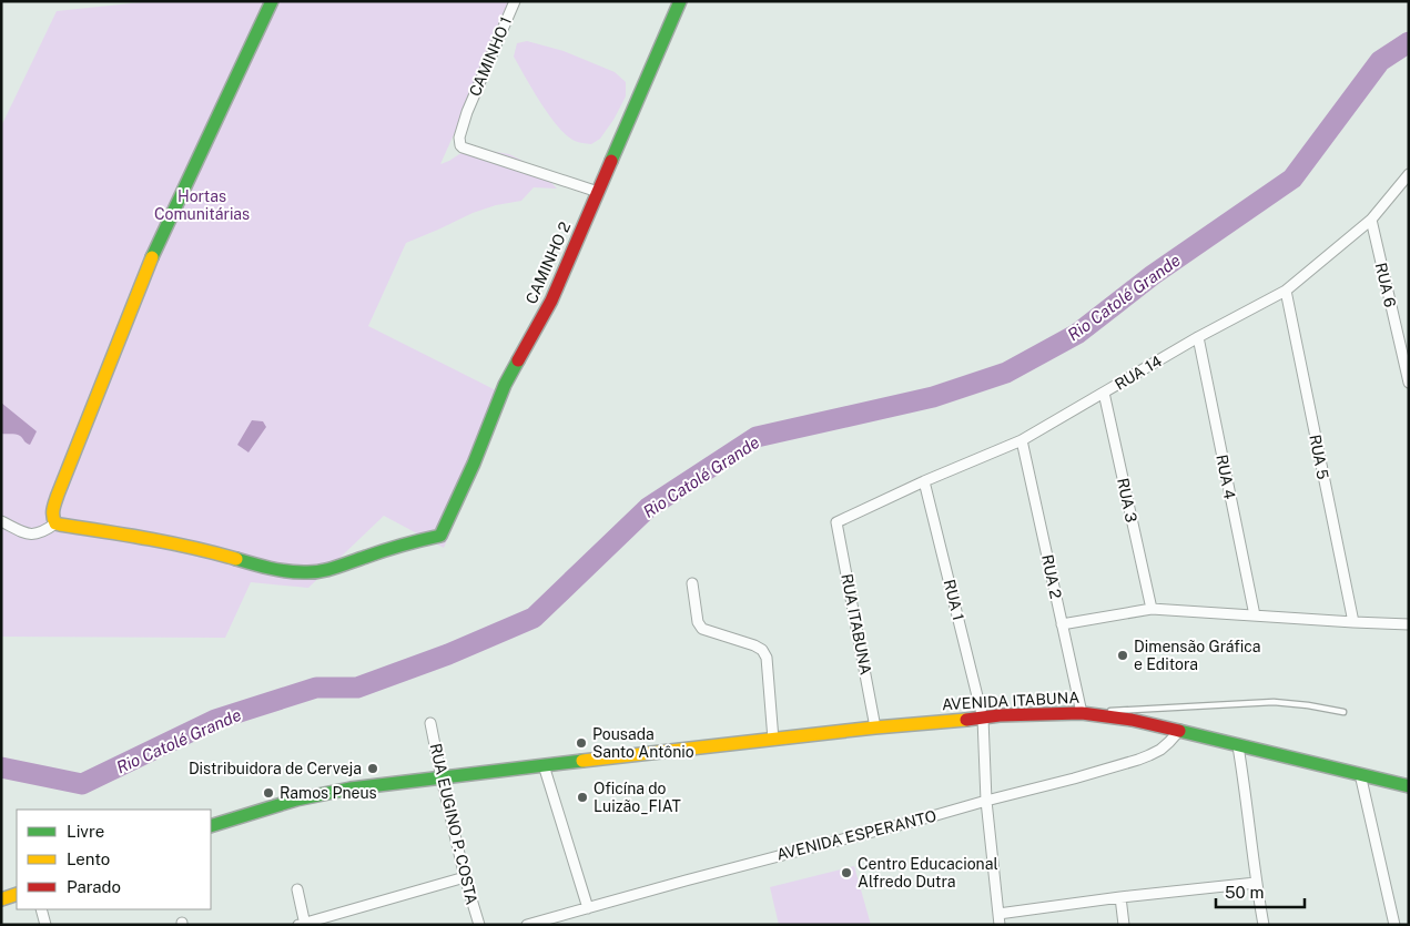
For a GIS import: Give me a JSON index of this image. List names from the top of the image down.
{
  "streets": {
    "street": [
      "CAMINHO 1",
      "CAMINHO 2",
      "RUA 6",
      "RUA 14",
      "RUA 5",
      "RUA 4",
      "RUA 3",
      "RUA 2",
      "RUA 1",
      "RUA ITABUNA",
      "AVENIDA ITABUNA",
      "RUA EUGINO P. COSTA",
      "AVENIDA ESPERANTO"
    ]
  },
  "crossings": [
    ["CAMINHO 1", "CAMINHO 2"],
    ["RUA 6", "RUA 14"],
    ["RUA 14", "RUA 5"],
    ["RUA 14", "RUA 4"],
    ["RUA 14", "RUA 3"],
    ["RUA 14", "RUA 2"],
    ["RUA 14", "RUA 1"],
    ["RUA 14", "RUA ITABUNA"],
    ["RUA 2", "AVENIDA ITABUNA"],
    ["RUA 1", "AVENIDA ITABUNA"],
    ["RUA 1", "AVENIDA ESPERANTO"],
    ["RUA ITABUNA", "AVENIDA ITABUNA"],
    ["AVENIDA ITABUNA", "RUA EUGINO P. COSTA"],
    ["AVENIDA ITABUNA", "AVENIDA ESPERANTO"]
  ],
  "water": ["Rio Catolé Grande"],
  "parks": ["Hortas Comunitárias"],
  "places": [
    "Dimensão Gráfica e Editora",
    "Pousada Santo Antônio",
    "Distribuidora de Cerveja",
    "Ramos Pneus",
    "Oficína do Luizão_FIAT",
    "Centro Educacional Alfredo Dutra"
  ],
  "legend": ["Livre", "Lento", "Parado"],
  "scale_bar": "50 m"
}
